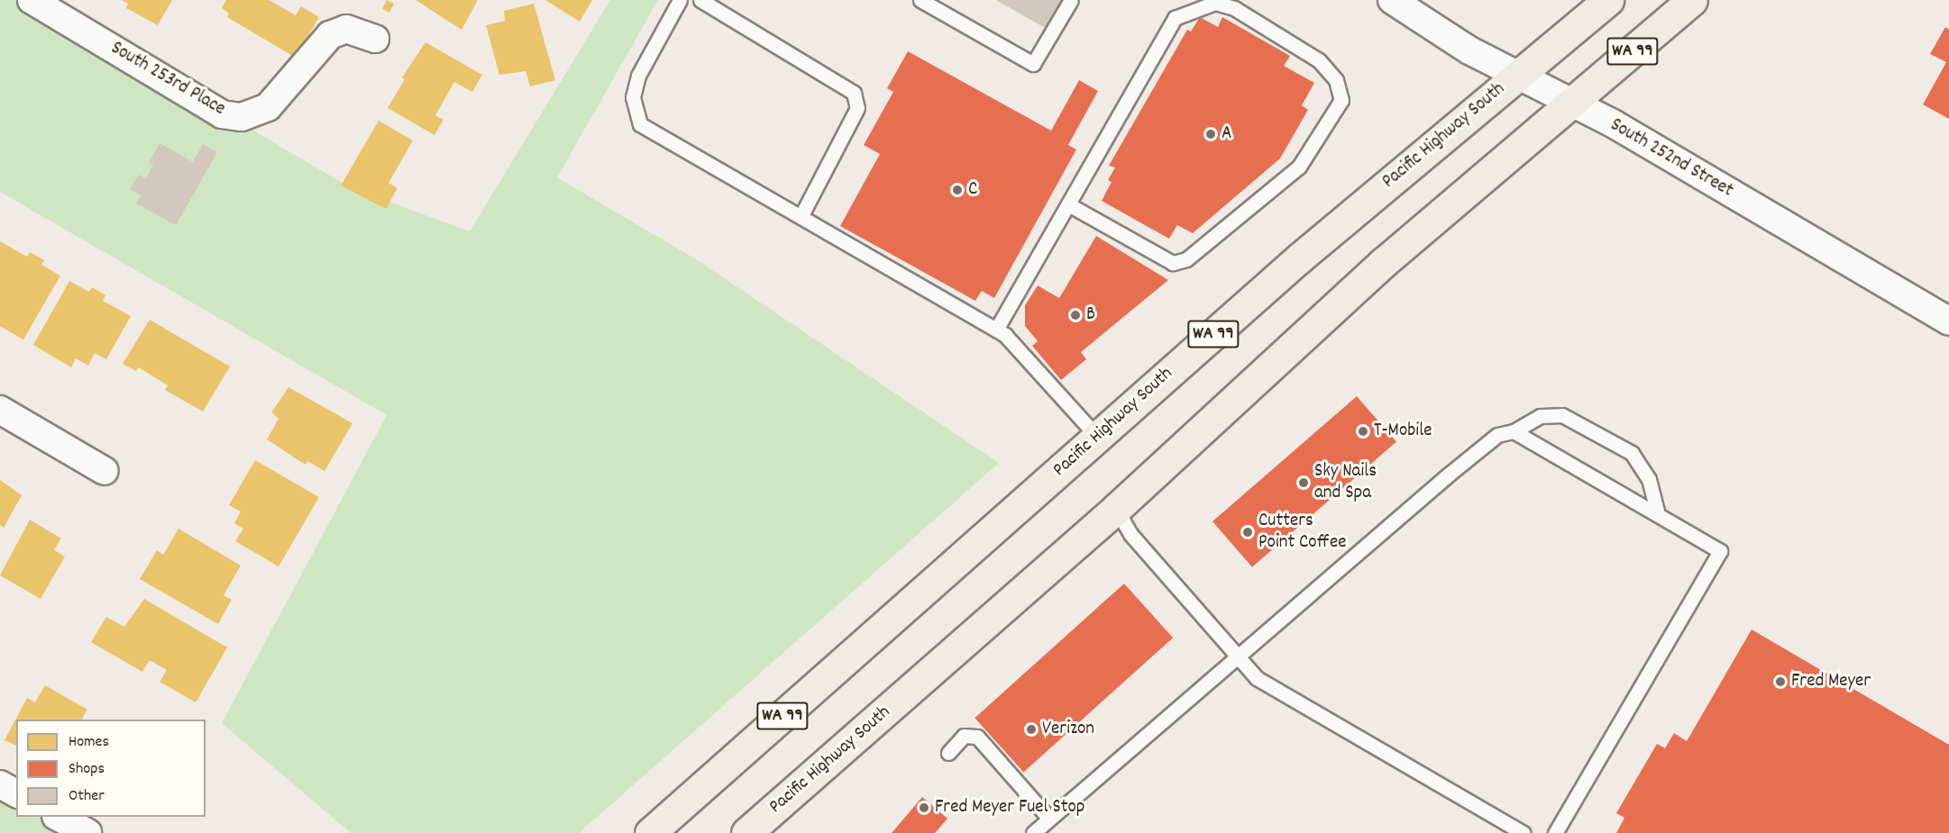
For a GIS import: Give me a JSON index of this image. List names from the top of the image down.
{
  "streets": {
    "main road": ["WA 99", "Pacific Highway South"],
    "street": ["South 253rd Place", "South 252nd Street"]
  },
  "crossings": [
    ["Pacific Highway South", "South 252nd Street"]
  ],
  "places": [
    "A",
    "C",
    "B",
    "T-Mobile",
    "Sky Nails and Spa",
    "Cutters Point Coffee",
    "Fred Meyer",
    "Verizon",
    "Fred Meyer Fuel Stop"
  ],
  "legend": ["Homes", "Shops", "Other"]
}
